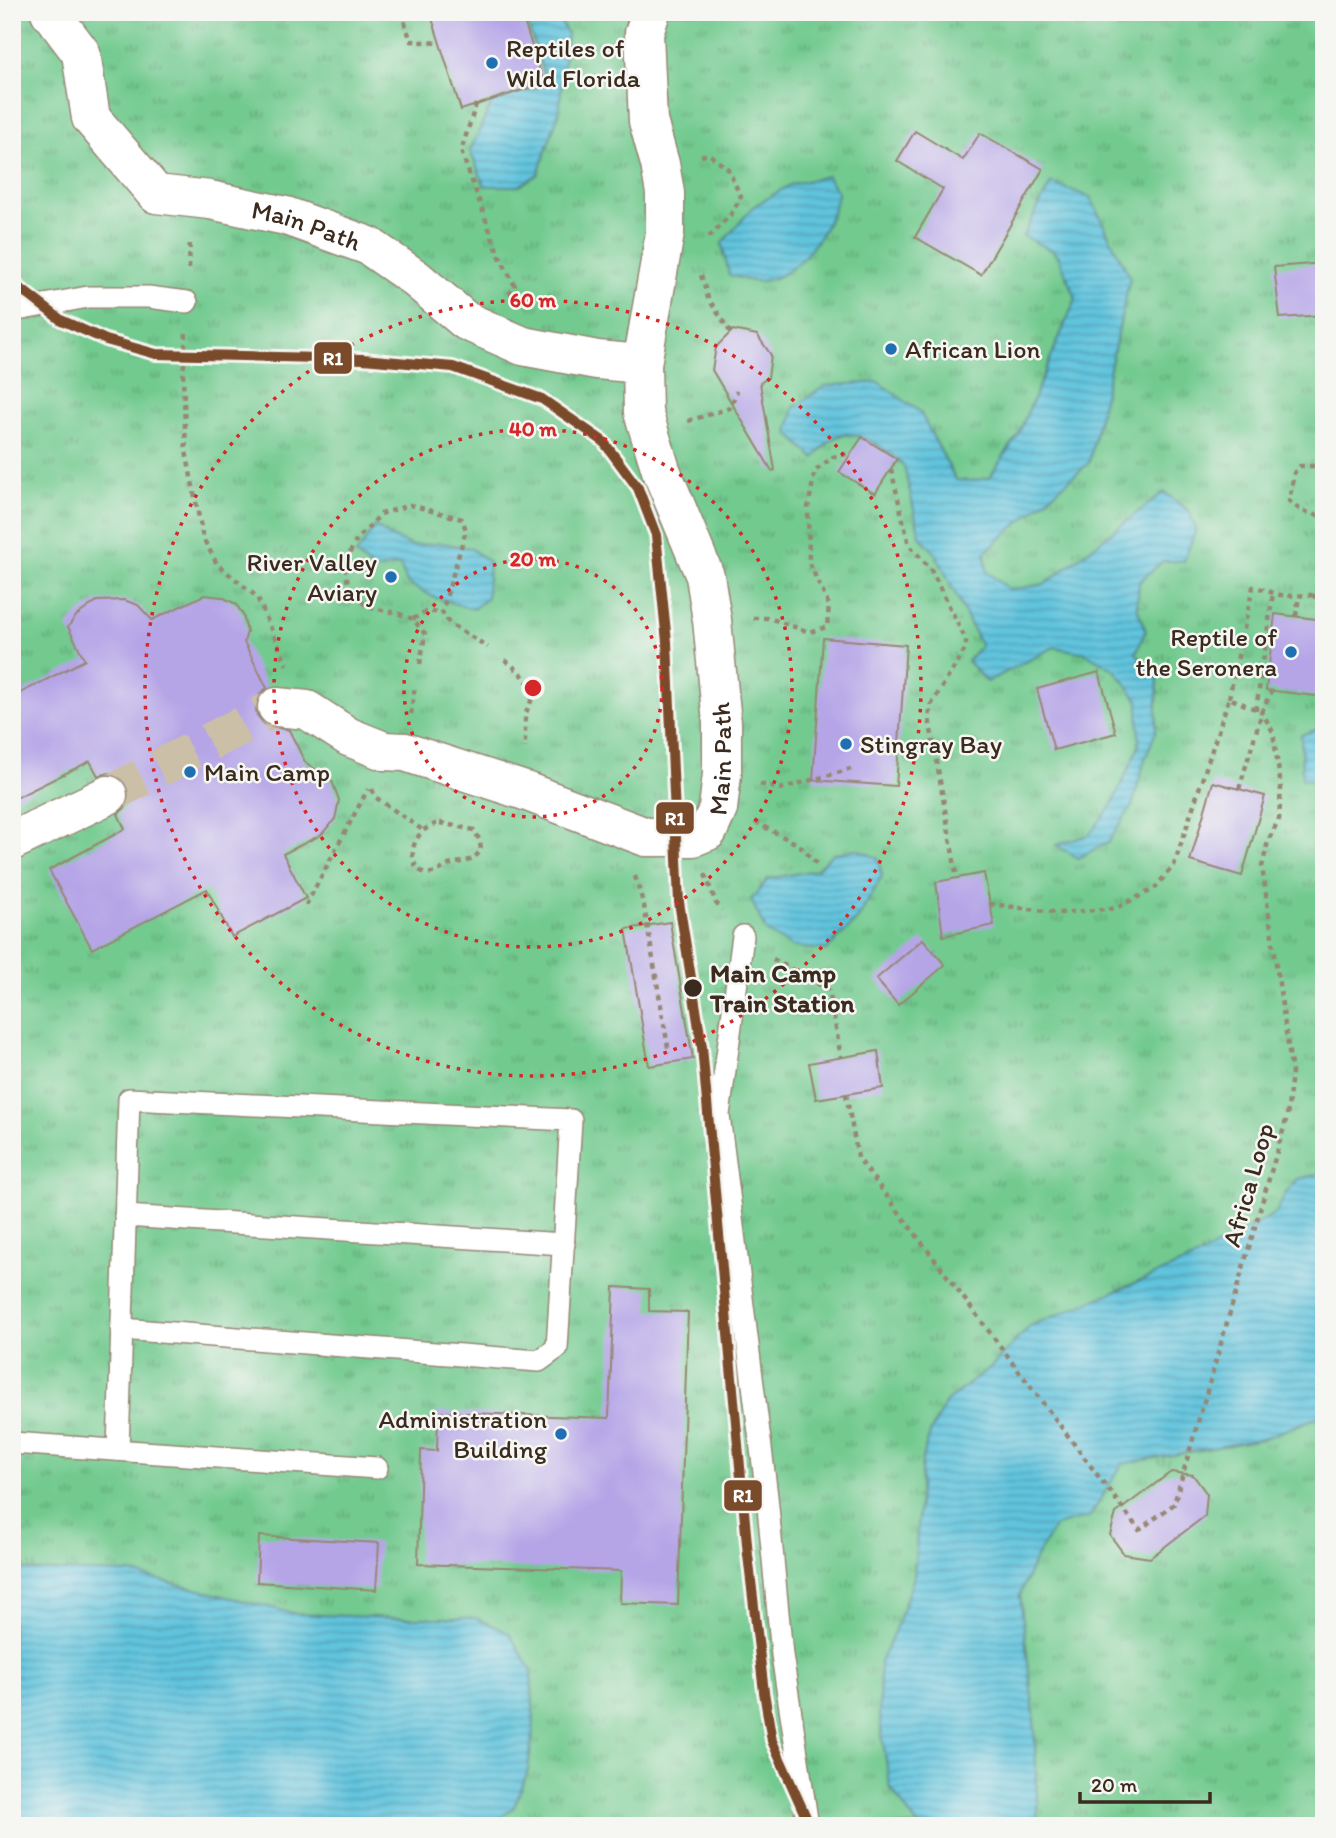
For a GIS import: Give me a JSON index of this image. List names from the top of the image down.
{
  "streets": {
    "street": ["Main Path"],
    "path": ["Africa Loop"]
  },
  "places": [
    "Reptiles of Wild Florida",
    "African Lion",
    "River Valley Aviary",
    "Reptile of the Seronera",
    "Stingray Bay",
    "Main Camp",
    "Main Camp Train Station",
    "Administration Building"
  ],
  "lines": ["transit line R1"],
  "scale_bar": "20 m",
  "rings": ["60 m", "40 m", "20 m"]
}
